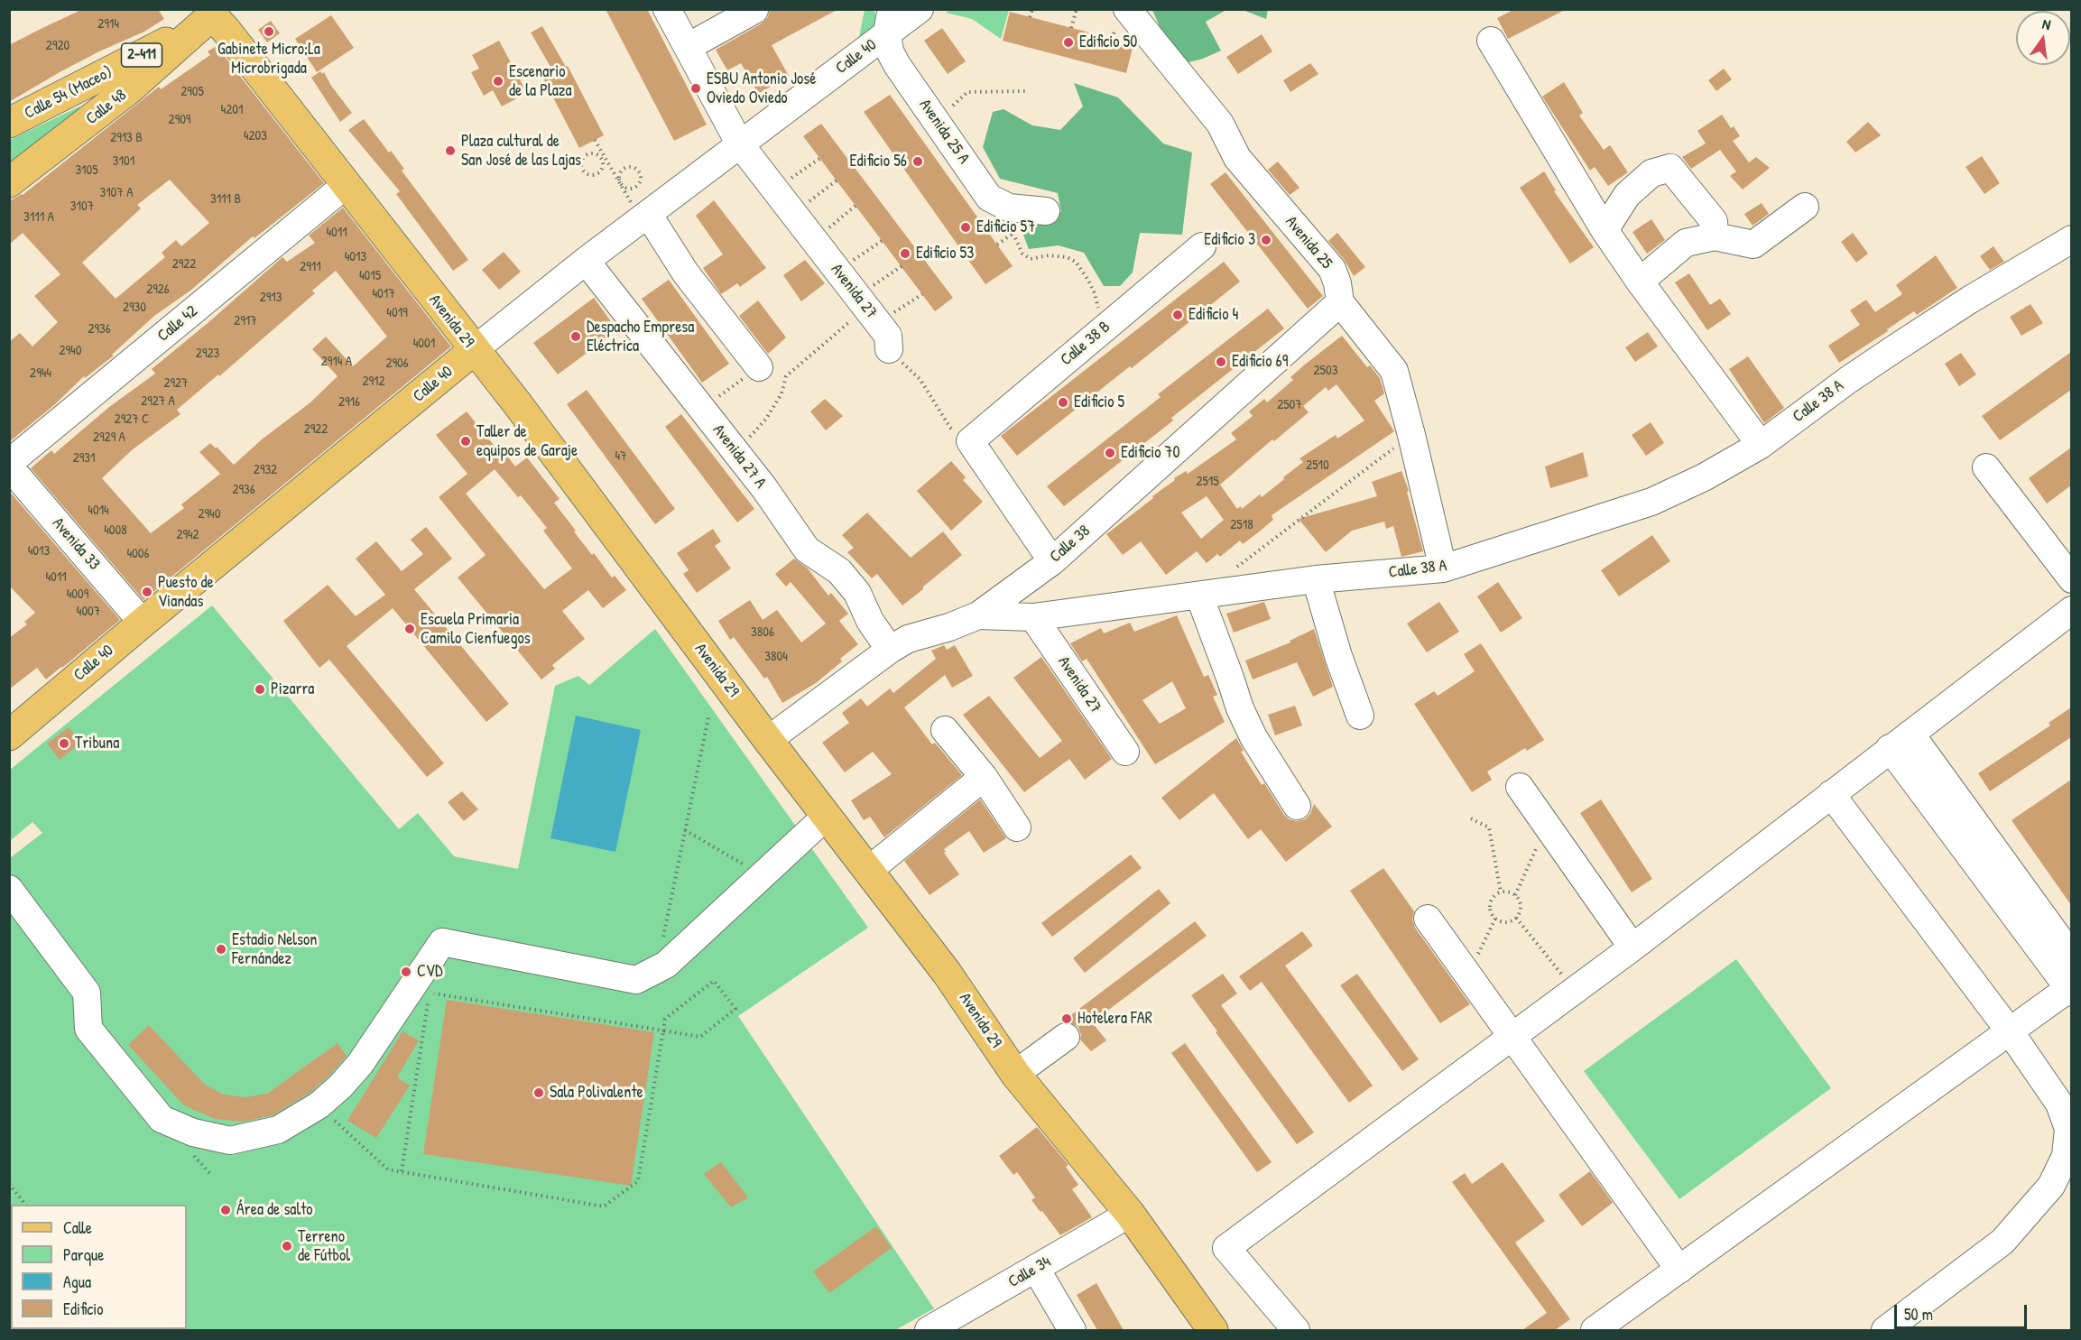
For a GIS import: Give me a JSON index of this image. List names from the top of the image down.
{
  "streets": {
    "main road": [
      "2-411",
      "Calle 40",
      "Calle 54 (Maceo)",
      "Calle 48",
      "Avenida 29"
    ],
    "street": [
      "Avenida 25 A",
      "Avenida 25",
      "Avenida 27",
      "Calle 42",
      "Calle 38 B",
      "Calle 38 A",
      "Avenida 27 A",
      "Avenida 33",
      "Calle 38",
      "Calle 34"
    ]
  },
  "crossings": [
    ["Calle 40", "Avenida 25 A"],
    ["Calle 40", "Avenida 27"],
    ["Calle 40", "Avenida 29"],
    ["Calle 40", "Avenida 27 A"],
    ["Calle 40", "Avenida 33"],
    ["Calle 54 (Maceo)", "Calle 48"],
    ["Calle 54 (Maceo)", "Avenida 29"],
    ["Calle 48", "Avenida 29"],
    ["Avenida 25", "Calle 38 A"],
    ["Avenida 25", "Calle 38"],
    ["Avenida 27", "Calle 38 A"],
    ["Avenida 29", "Calle 42"],
    ["Avenida 29", "Calle 38"],
    ["Avenida 29", "Calle 34"],
    ["Calle 42", "Avenida 33"],
    ["Calle 38 A", "Calle 38"],
    ["Avenida 27 A", "Calle 38"]
  ],
  "places": [
    "Gabinete Micro;La Microbrigada",
    "Edificio 50",
    "Escenario de la Plaza",
    "ESBU Antonio José Oviedo Oviedo",
    "Plaza cultural de San José de las Lajas",
    "Edificio 56",
    "Edificio 57",
    "Edificio 3",
    "Edificio 53",
    "Edificio 4",
    "Despacho Empresa Eléctrica",
    "Edificio 69",
    "Edificio 5",
    "Taller de equipos de Garaje",
    "Edificio 70",
    "Puesto de Viandas",
    "Escuela Primaria Camilo Cienfuegos",
    "Pizarra",
    "Tribuna",
    "Estadio Nelson Fernández",
    "CVD",
    "Hotelera FAR",
    "Sala Polivalente",
    "Área de salto",
    "Terreno de Fútbol"
  ],
  "house_numbers": [
    "2914",
    "2920",
    "2905",
    "4201",
    "2909",
    "4203",
    "2913 B",
    "3101",
    "3105",
    "3107 A",
    "3111 B",
    "3107",
    "3111 A",
    "4011",
    "4013",
    "2922",
    "2911",
    "4015",
    "2926",
    "4017",
    "2913",
    "2930",
    "4019",
    "2917",
    "2936",
    "4001",
    "2940",
    "2923",
    "2914 A",
    "2906",
    "2503",
    "2944",
    "2912",
    "2927",
    "2927 A",
    "2916",
    "2507",
    "2927 C",
    "2922",
    "2929 A",
    "47",
    "2931",
    "2510",
    "2932",
    "2515",
    "2936",
    "4014",
    "2940",
    "2518",
    "4008",
    "2942",
    "4013",
    "4006",
    "4011",
    "4009",
    "4007",
    "3806",
    "3804"
  ],
  "legend": [
    "Calle",
    "Parque",
    "Agua",
    "Edificio"
  ],
  "scale_bar": "50 m",
  "north": "top"
}
